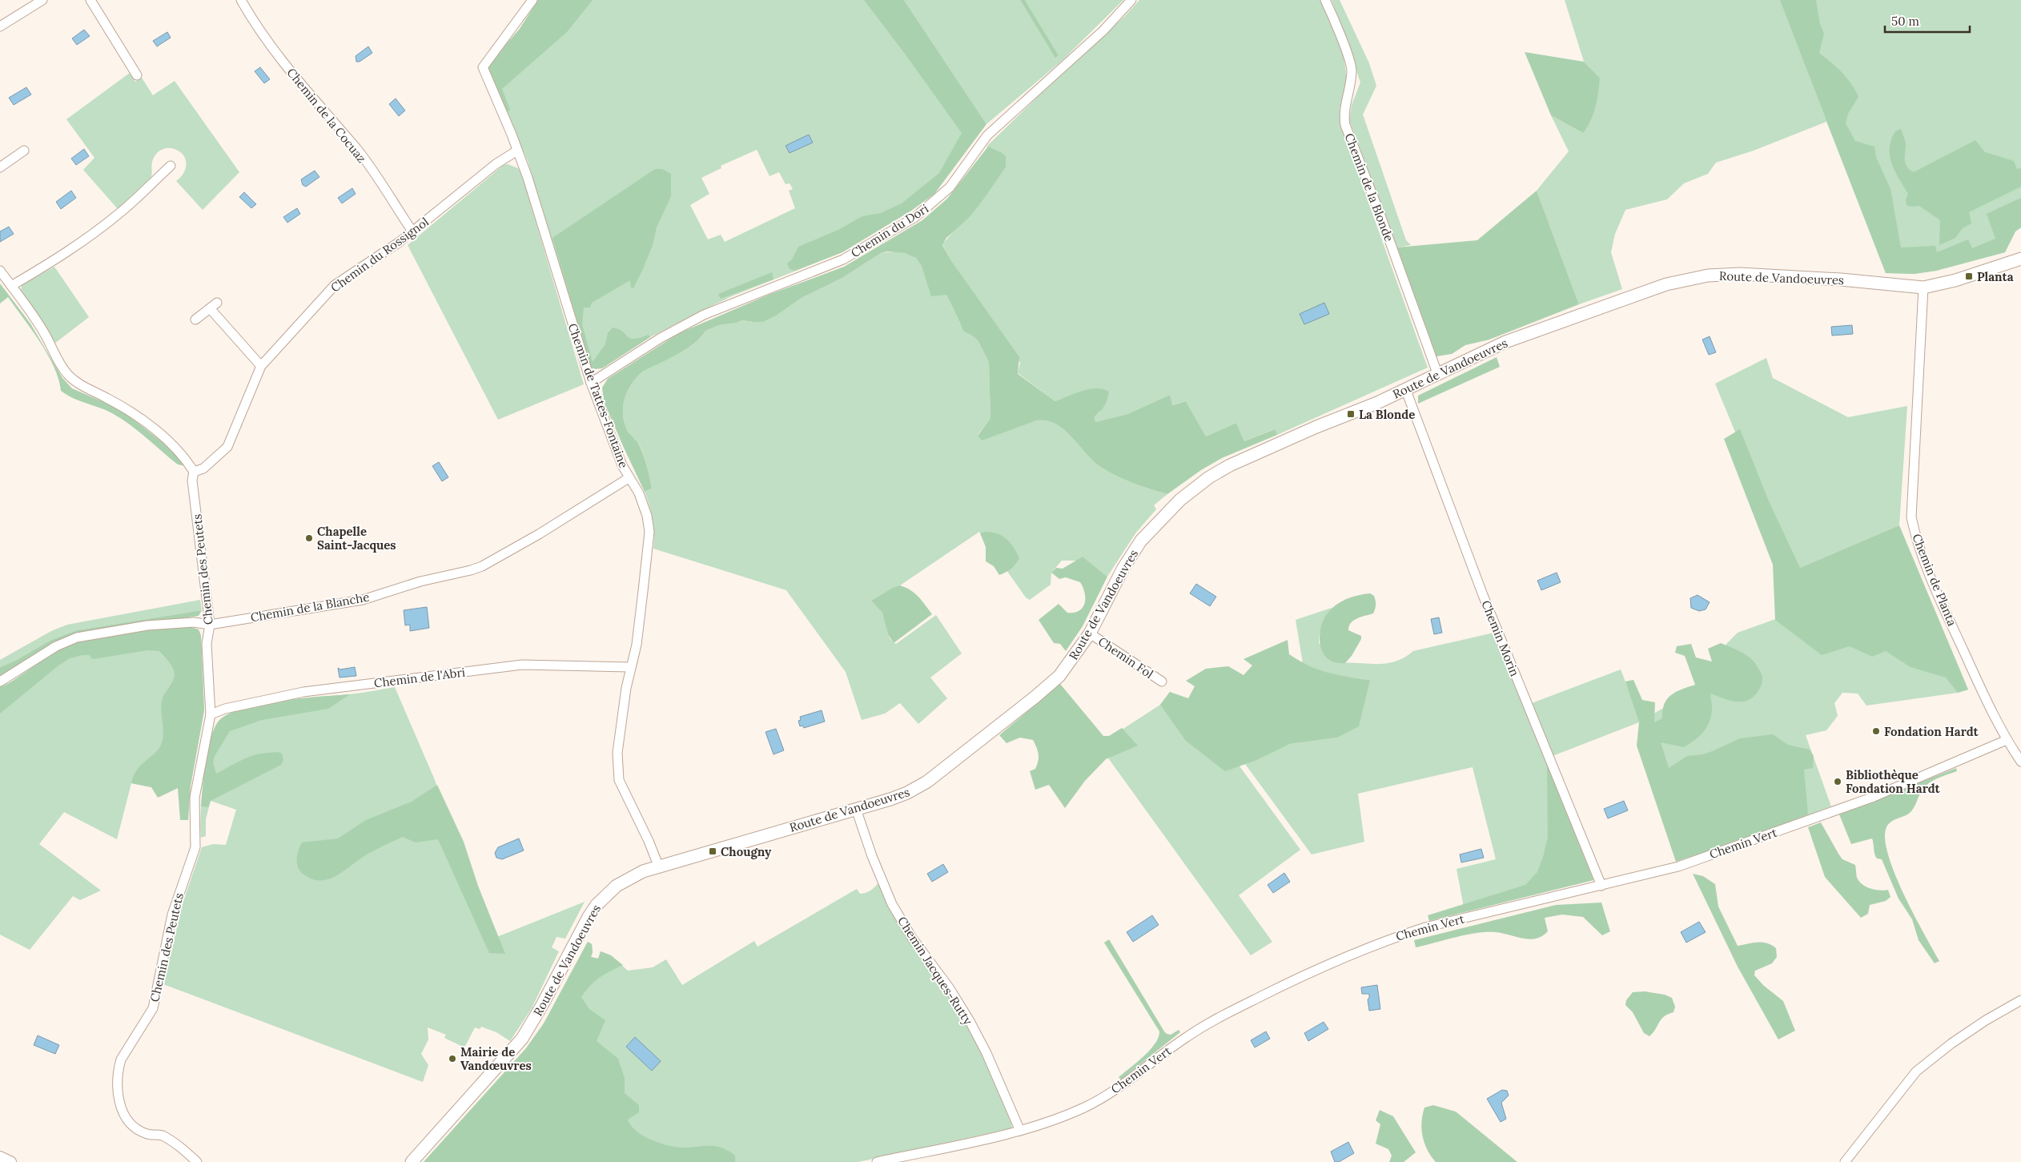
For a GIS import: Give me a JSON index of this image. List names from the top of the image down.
{
  "streets": {
    "main road": ["Route de Vandoeuvres"],
    "street": [
      "Chemin de la Cocuaz",
      "Chemin de la Blonde",
      "Chemin du Dori",
      "Chemin du Rossignol",
      "Chemin de Tattes-Fontaine",
      "Chemin des Peutets",
      "Chemin de Planta",
      "Chemin de la Blanche",
      "Chemin Morin",
      "Chemin Fol",
      "Chemin de l'Abri",
      "Chemin Vert",
      "Chemin Jacques-Rutty"
    ]
  },
  "crossings": [
    ["Chemin de la Cocuaz", "Chemin du Rossignol"],
    ["Chemin de la Blonde", "Route de Vandoeuvres"],
    ["Chemin du Dori", "Chemin de Tattes-Fontaine"],
    ["Chemin du Rossignol", "Chemin de Tattes-Fontaine"],
    ["Chemin du Rossignol", "Chemin des Peutets"],
    ["Route de Vandoeuvres", "Chemin de Tattes-Fontaine"],
    ["Route de Vandoeuvres", "Chemin de Planta"],
    ["Route de Vandoeuvres", "Chemin Morin"],
    ["Route de Vandoeuvres", "Chemin Fol"],
    ["Route de Vandoeuvres", "Chemin Jacques-Rutty"],
    ["Chemin de Tattes-Fontaine", "Chemin de la Blanche"],
    ["Chemin de Tattes-Fontaine", "Chemin de l'Abri"],
    ["Chemin des Peutets", "Chemin de la Blanche"],
    ["Chemin des Peutets", "Chemin de l'Abri"],
    ["Chemin de Planta", "Chemin Vert"],
    ["Chemin Morin", "Chemin Vert"],
    ["Chemin Vert", "Chemin Jacques-Rutty"]
  ],
  "places": {
    "transit": ["Planta", "La Blonde", "Chougny"],
    "other": [
      "Chapelle Saint-Jacques",
      "Fondation Hardt",
      "Bibliothèque Fondation Hardt",
      "Mairie de Vandœuvres"
    ]
  },
  "scale_bar": "50 m"
}
